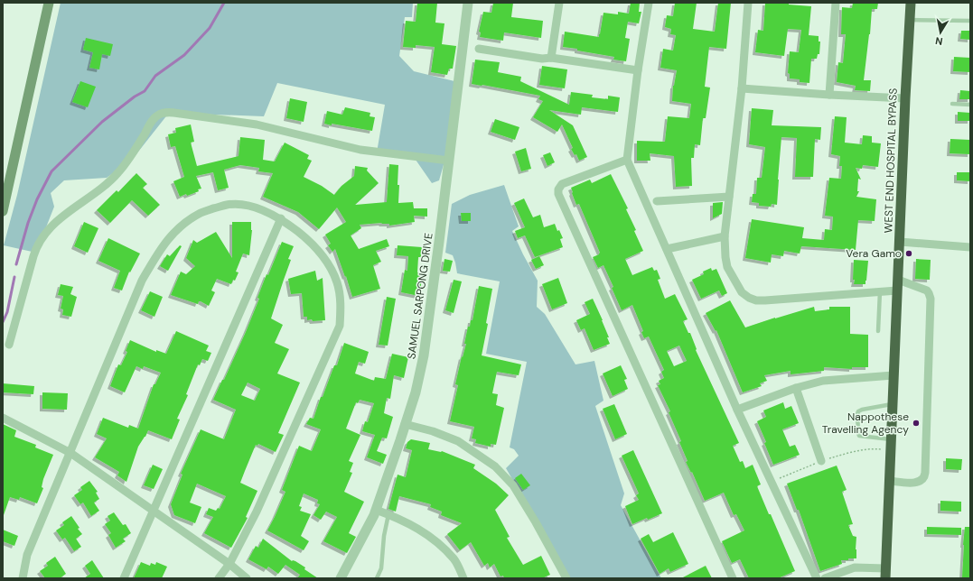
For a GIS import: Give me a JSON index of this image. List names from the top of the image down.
{
  "streets": {
    "highway": ["WEST END HOSPITAL BYPASS"],
    "street": ["SAMUEL SARPONG DRIVE"]
  },
  "places": ["Vera Gamo", "Nappothese Travelling Agency"],
  "north": "bottom"
}
